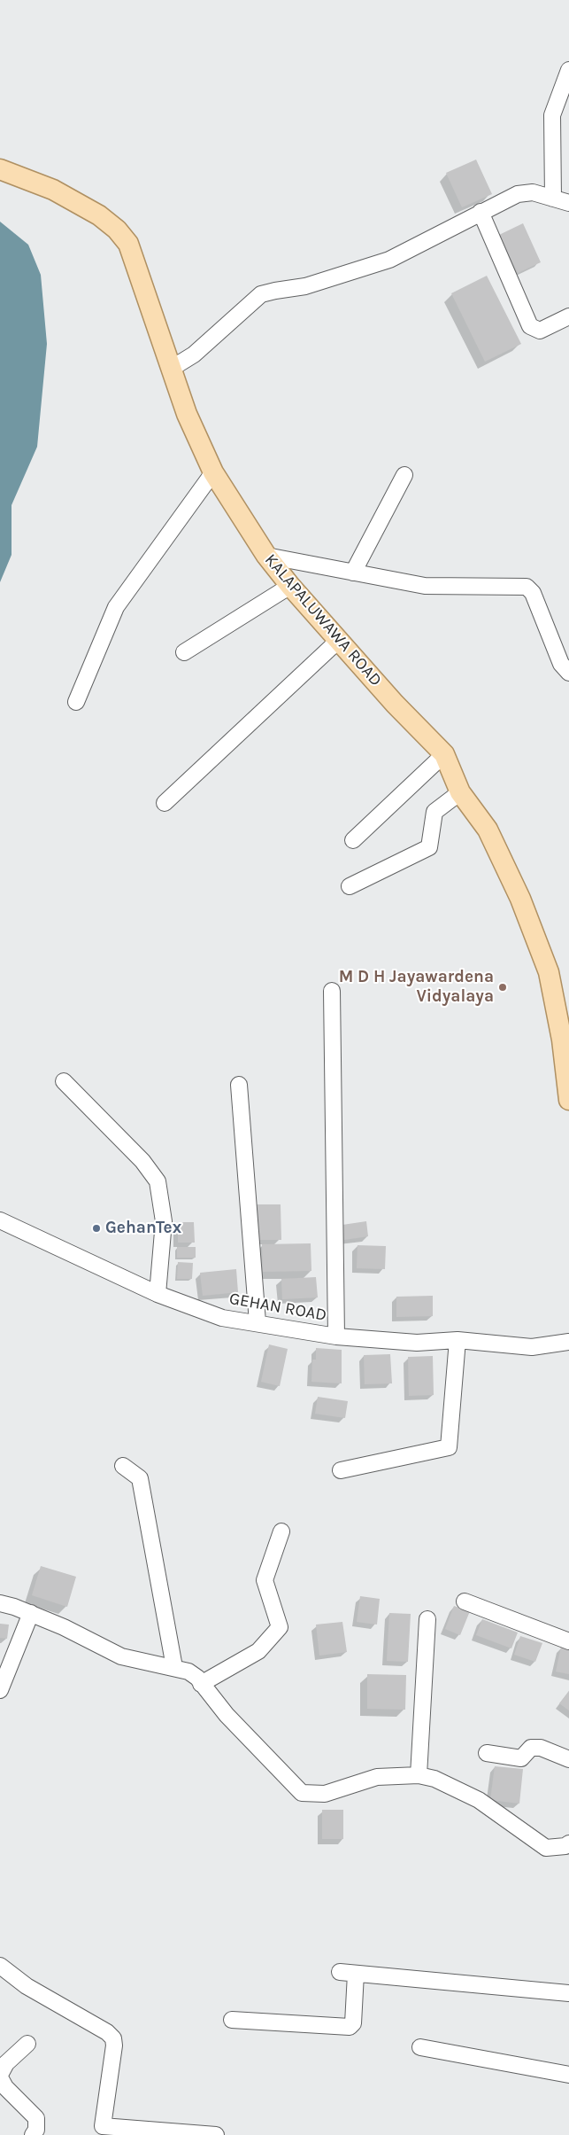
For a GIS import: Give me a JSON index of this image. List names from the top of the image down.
{
  "streets": {
    "main road": ["KALAPALUWAWA ROAD"],
    "street": ["GEHAN ROAD"]
  },
  "places": ["M D H Jayawardena Vidyalaya", "GehanTex"]
}
